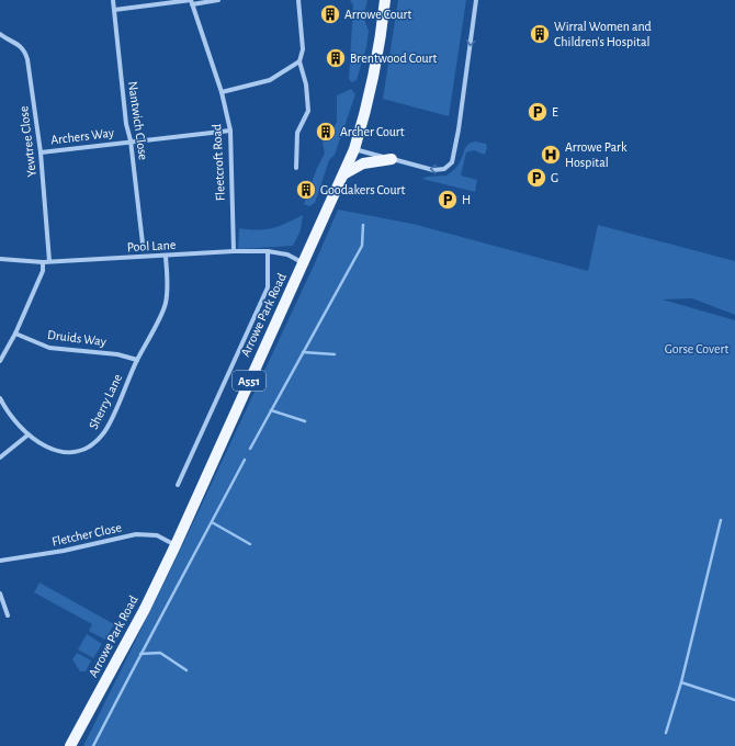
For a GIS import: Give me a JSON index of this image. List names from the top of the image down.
{
  "streets": {
    "main road": ["Arrowe Park Road", "A551"],
    "street": [
      "Nantwich Close",
      "Archers Way",
      "Yewtree Close",
      "Fleetcroft Road",
      "Pool Lane",
      "Druids Way",
      "Sherry Lane",
      "Fletcher Close"
    ]
  },
  "crossings": [
    ["Nantwich Close", "Archers Way"],
    ["Archers Way", "Yewtree Close"],
    ["Archers Way", "Fleetcroft Road"],
    ["Yewtree Close", "Pool Lane"],
    ["Fleetcroft Road", "Pool Lane"],
    ["Pool Lane", "Arrowe Park Road"],
    ["Pool Lane", "Sherry Lane"],
    ["Arrowe Park Road", "Fletcher Close"],
    ["Druids Way", "Sherry Lane"]
  ],
  "parks": ["Gorse Covert"],
  "places": {
    "building": [
      "Arrowe Court",
      "Wirral Women and Children's Hospital",
      "Brentwood Court",
      "Archer Court",
      "Goodakers Court"
    ],
    "parking": ["E", "G", "H"],
    "hospital": ["Arrowe Park Hospital"]
  }
}
